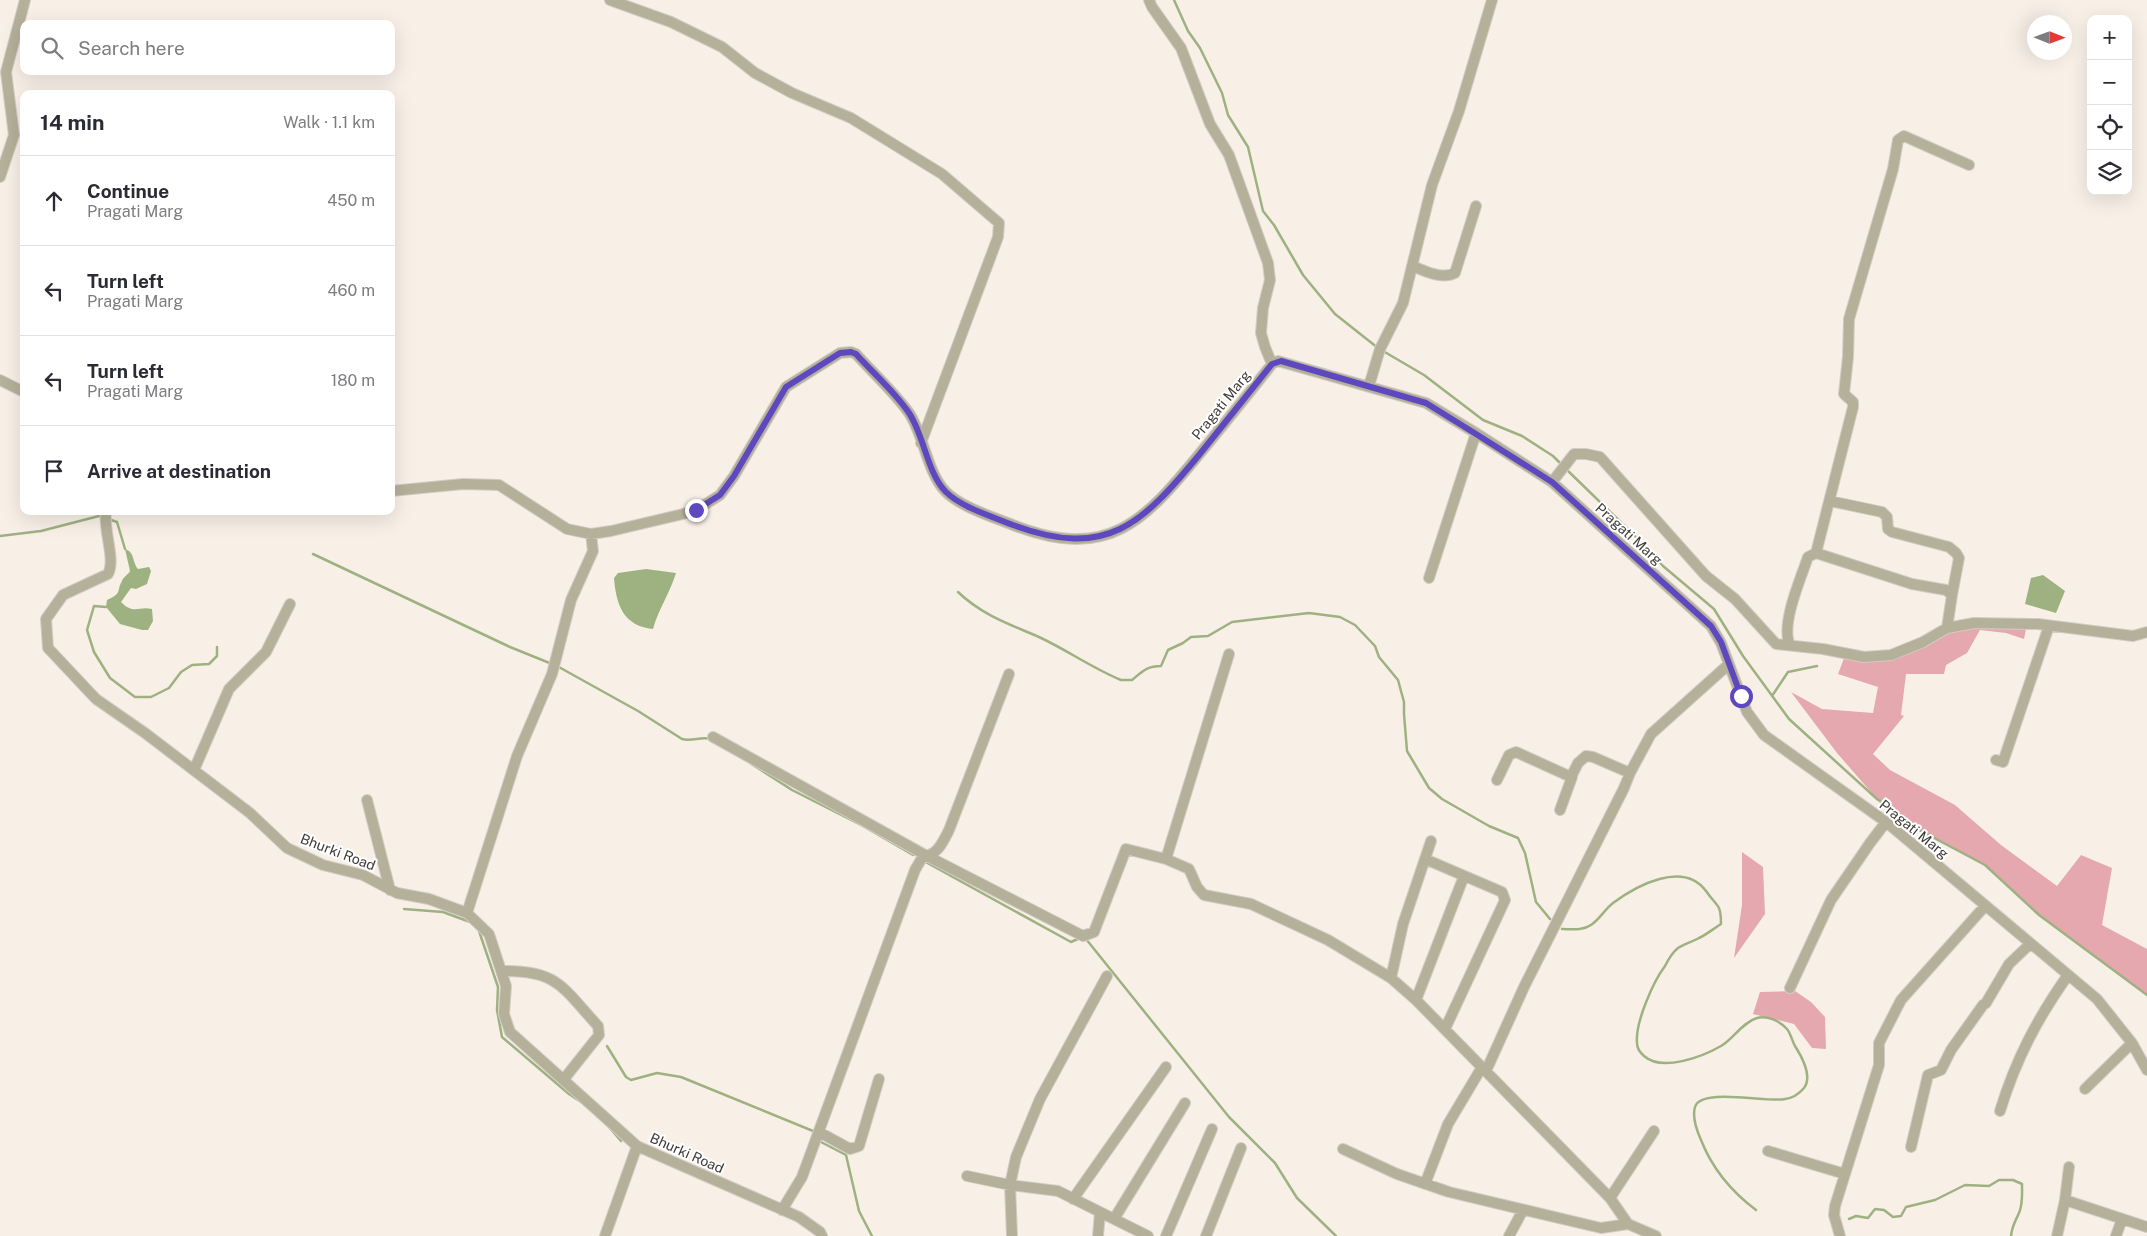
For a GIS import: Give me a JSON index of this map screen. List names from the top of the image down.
{
  "streets": {
    "street": ["Pragati Marg", "Bhurki Road"]
  },
  "north": "right",
  "page": {
    "map_buttons": ["+", "−"],
    "search": "Search here",
    "heading": ["14 min", "Walk · 1.1 km"],
    "list": [
      ["Continue", "Pragati Marg", "450 m"],
      ["Turn left", "Pragati Marg", "460 m"],
      ["Turn left", "Pragati Marg", "180 m"],
      "Arrive at destination"
    ]
  }
}
